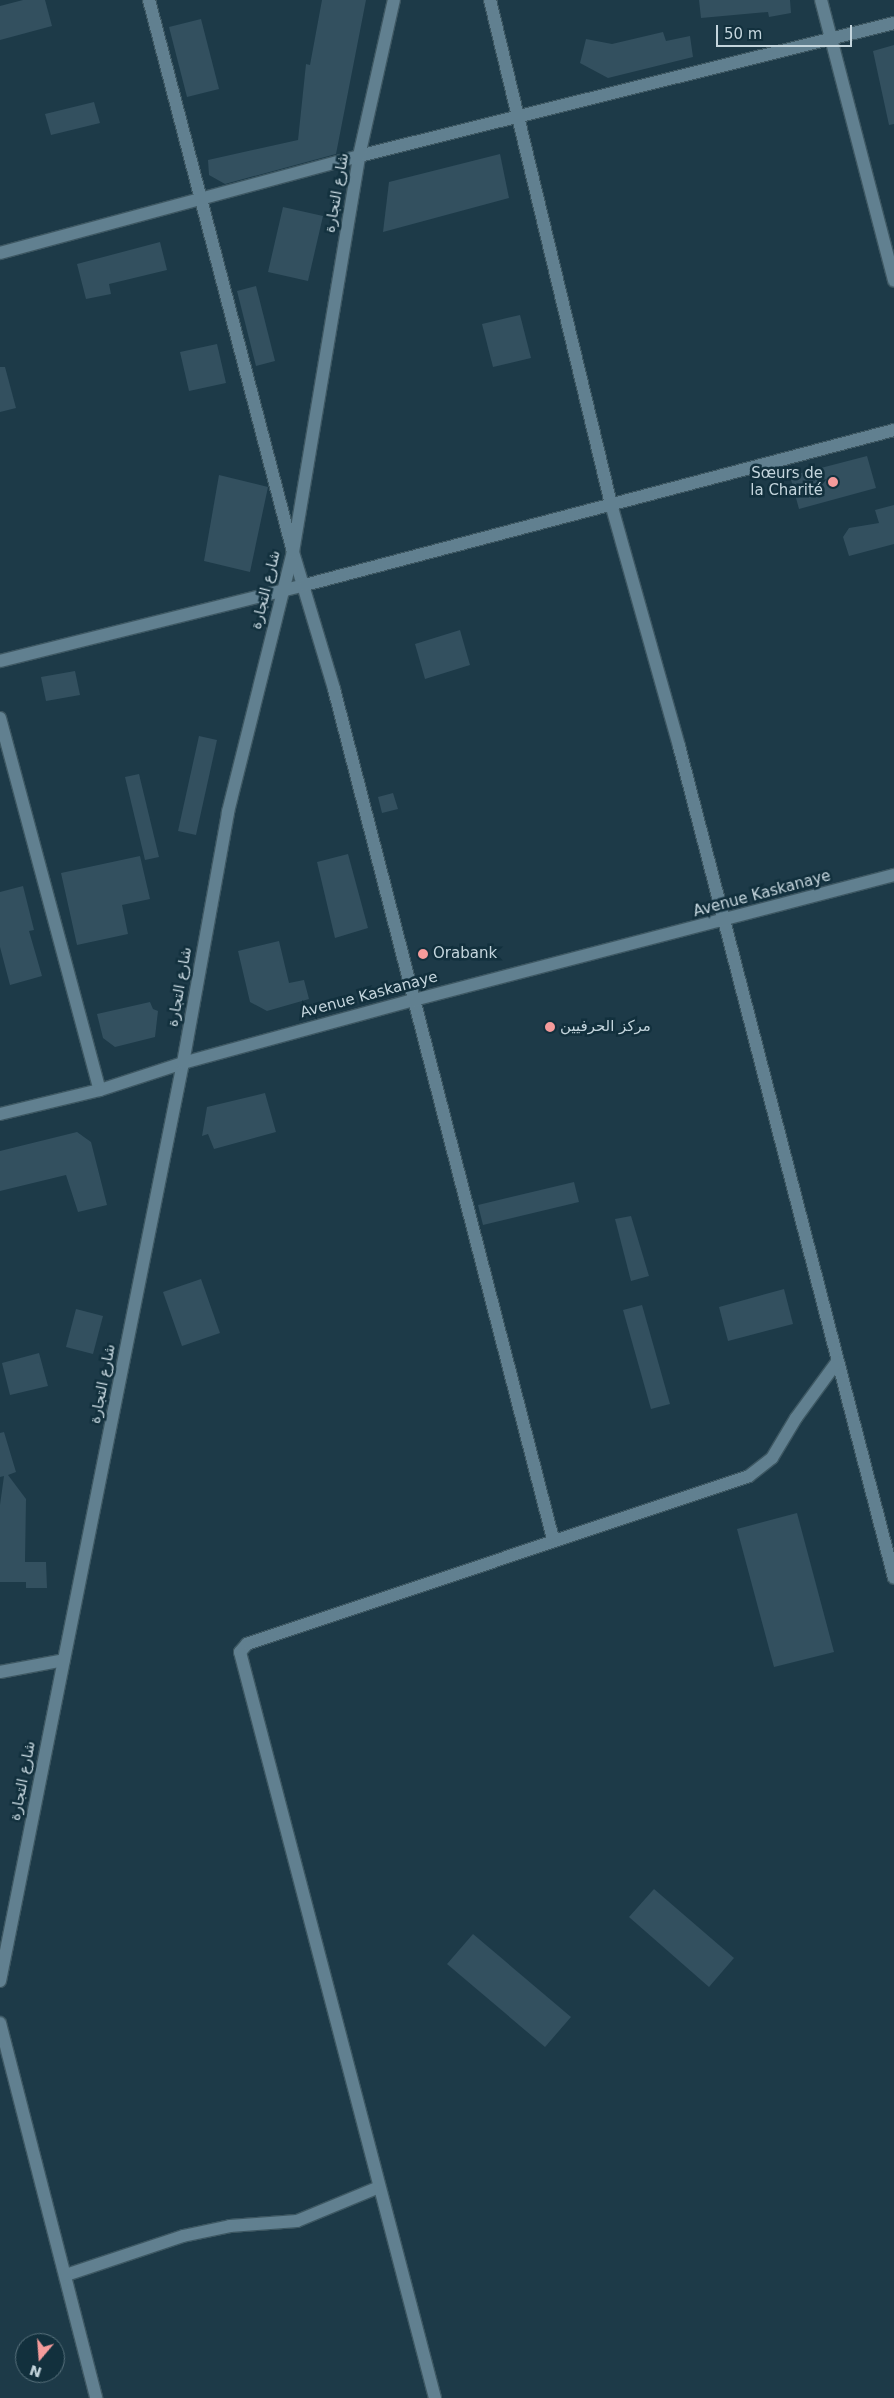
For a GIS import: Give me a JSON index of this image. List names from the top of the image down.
{
  "streets": {
    "street": ["شارع التجارة", "Avenue Kaskanaye"]
  },
  "crossings": [
    ["شارع التجارة", "Avenue Kaskanaye"]
  ],
  "places": ["Sœurs de la Charité", "Orabank", "مركز الحرفيين"],
  "scale_bar": "50 m",
  "north": "bottom"
}
